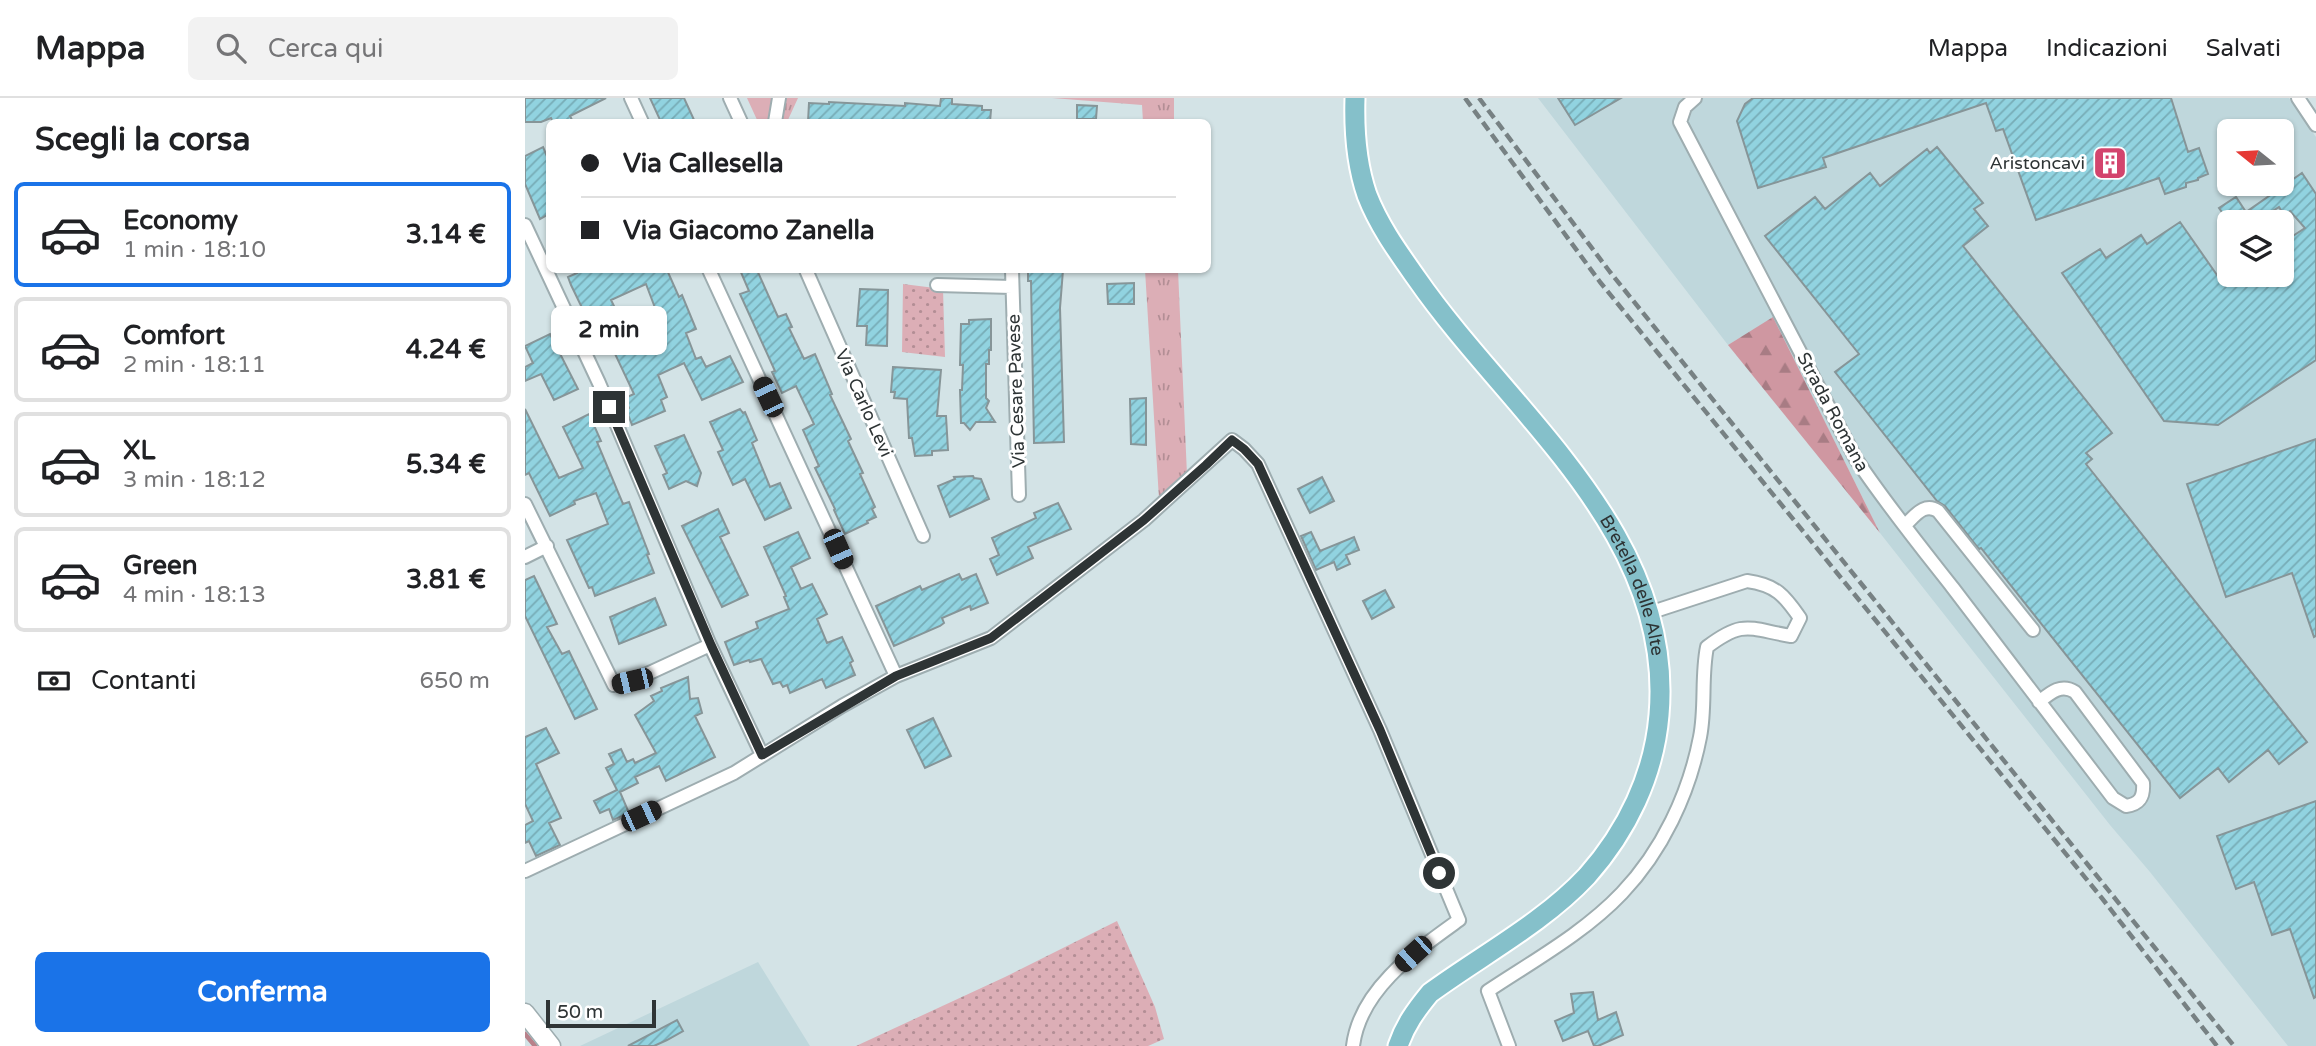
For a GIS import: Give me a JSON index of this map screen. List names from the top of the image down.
{
  "streets": {
    "main road": ["Bretella delle Alte"],
    "street": ["Via Cesare Pavese", "Via Carlo Levi", "Strada Romana"]
  },
  "places": {
    "building": ["Aristoncavi"]
  },
  "scale_bar": "50 m",
  "north": "left",
  "page": {
    "header": "Mappa",
    "search": "Cerca qui",
    "nav": ["Mappa", "Indicazioni", "Salvati"],
    "heading": "Scegli la corsa",
    "banner": ["Via Callesella", "Via Giacomo Zanella"],
    "list": [
      {
        "name": "Economy",
        "note": "1 min · 18:10",
        "value": "3.14 €"
      },
      {
        "name": "Comfort",
        "note": "2 min · 18:11",
        "value": "4.24 €"
      },
      {
        "name": "XL",
        "note": "3 min · 18:12",
        "value": "5.34 €"
      },
      {
        "name": "Green",
        "note": "4 min · 18:13",
        "value": "3.81 €"
      }
    ],
    "bubble": "2 min",
    "pay": ["Contanti", "650 m"],
    "buttons": "Conferma",
    "scale": "50 m"
  }
}
